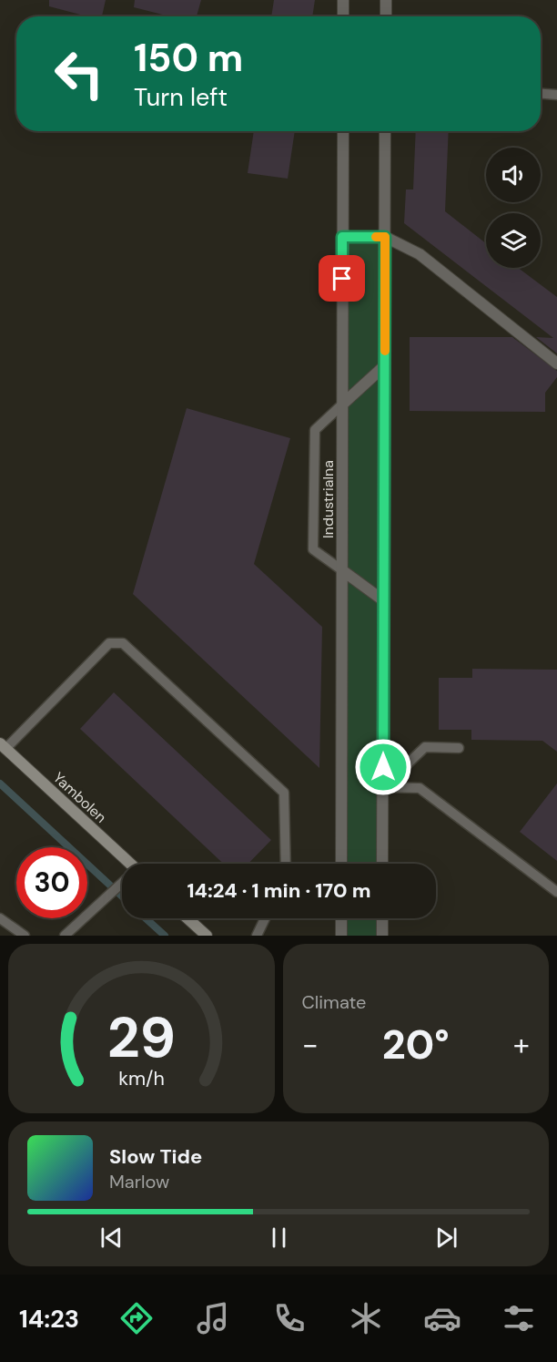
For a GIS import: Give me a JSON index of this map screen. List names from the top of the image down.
{
  "streets": {
    "main road": ["Yambolen"],
    "street": ["Industrialna"]
  },
  "page": {
    "turn": ["150 m", "Turn left"],
    "limit": "30",
    "trip": "14:24 · 1 min · 170 m",
    "tile": "Climate",
    "heat": ["−", "20°", "+"],
    "song": ["Slow Tide", "Marlow"],
    "tabs": "14:23",
    "gauge": ["29", "km/h"]
  }
}
